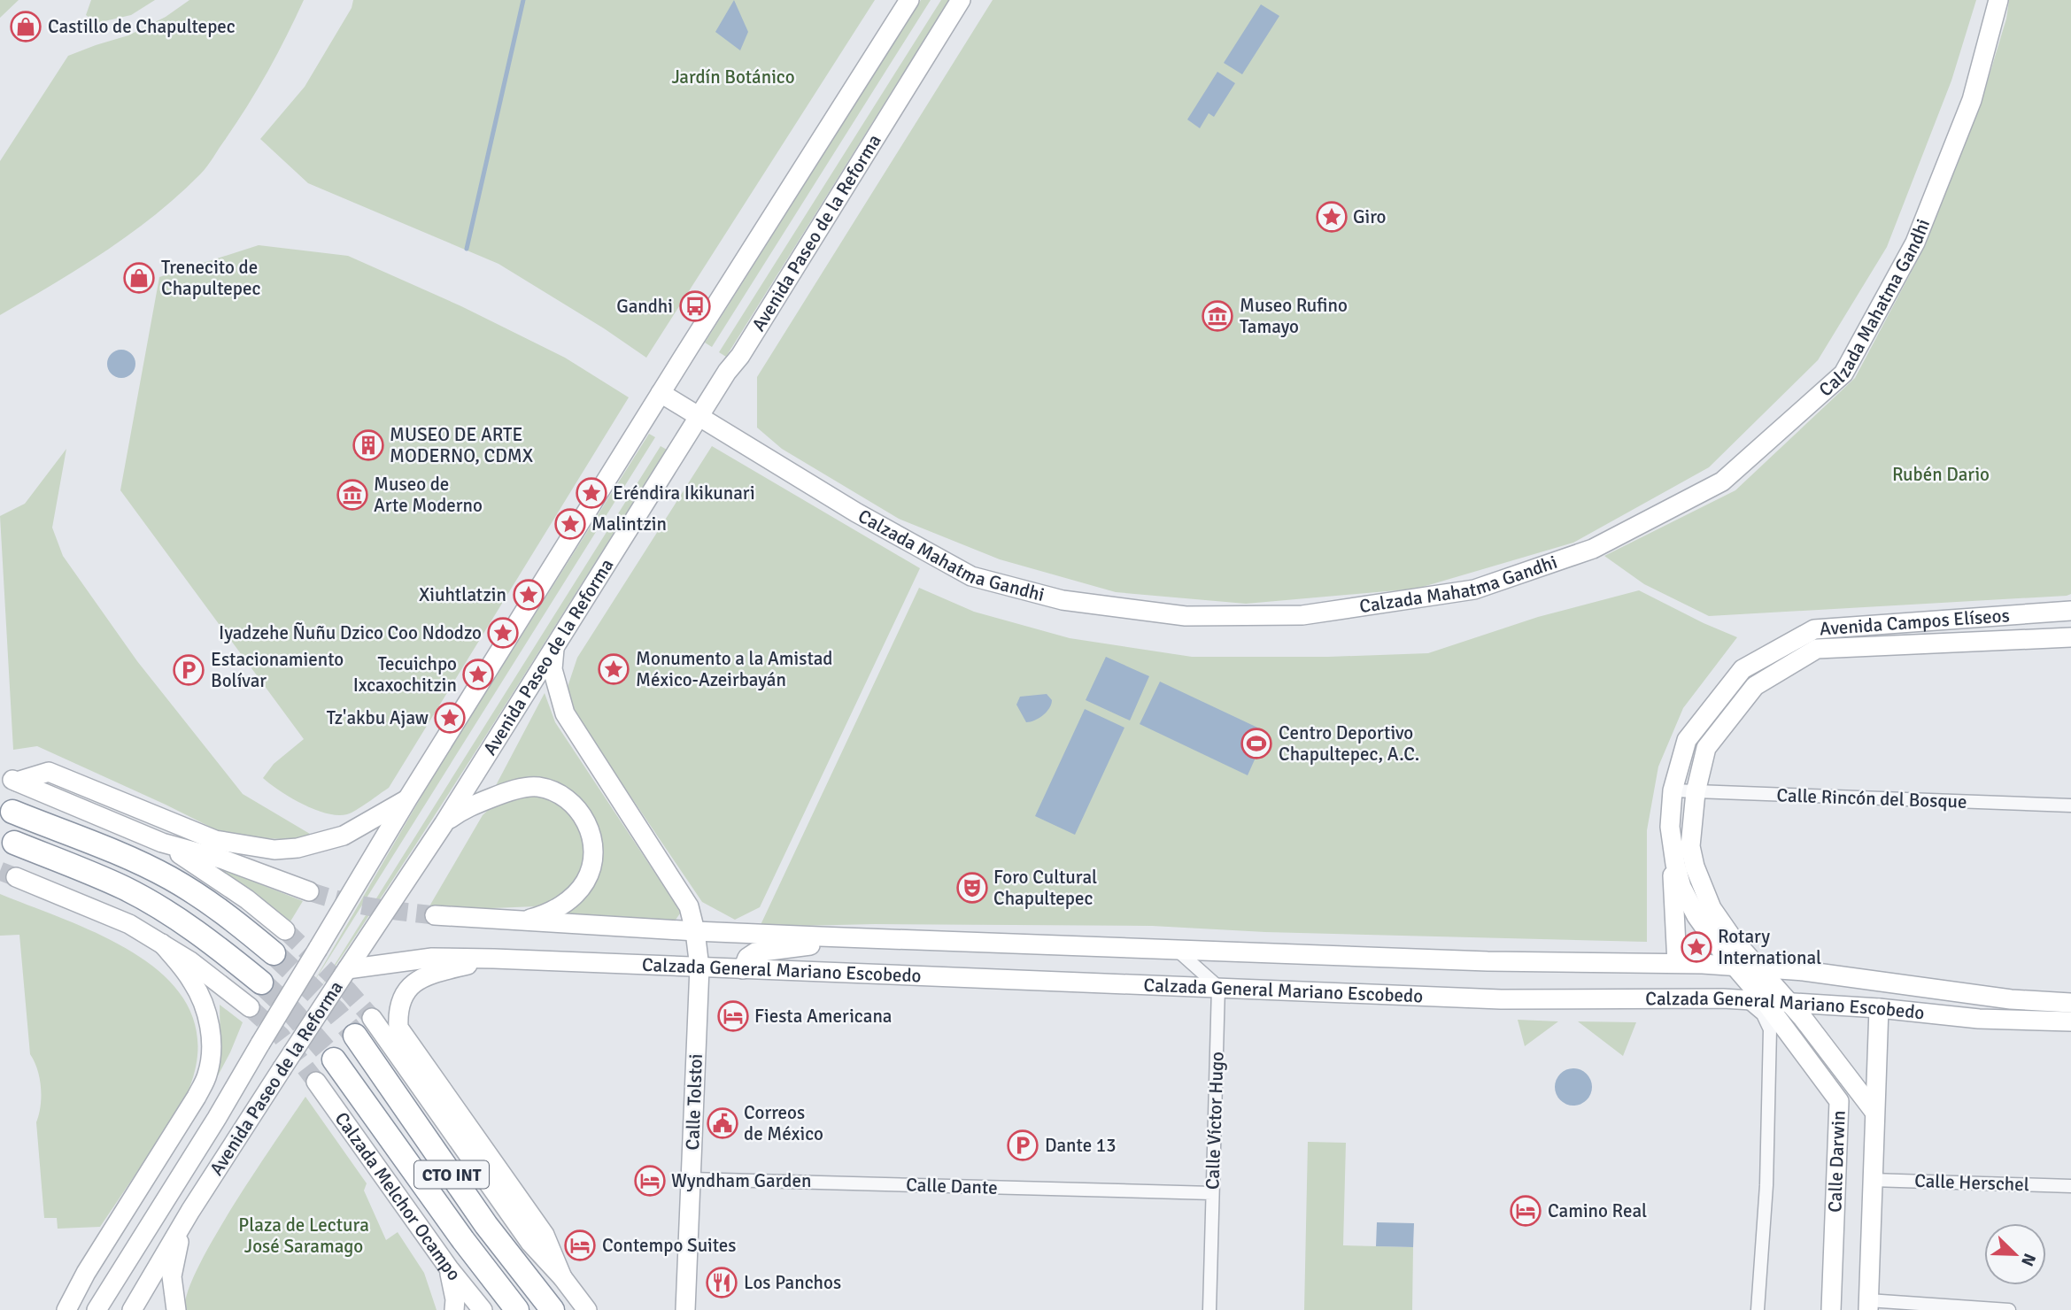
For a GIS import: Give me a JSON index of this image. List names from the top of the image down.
{
  "streets": {
    "highway": ["CTO INT"],
    "main road": [
      "Avenida Paseo de la Reforma",
      "Calzada Mahatma Gandhi",
      "Avenida Campos Elíseos",
      "Calzada General Mariano Escobedo",
      "Calle Tolstoi",
      "Calle Darwin",
      "Calzada Melchor Ocampo"
    ],
    "street": [
      "Calle Rincón del Bosque",
      "Calle Víctor Hugo",
      "Calle Herschel",
      "Calle Dante"
    ]
  },
  "crossings": [
    ["Avenida Paseo de la Reforma", "Calzada Mahatma Gandhi"],
    ["Avenida Paseo de la Reforma", "Calle Tolstoi"],
    ["Avenida Campos Elíseos", "Calle Rincón del Bosque"],
    ["Avenida Campos Elíseos", "Calzada General Mariano Escobedo"],
    ["Avenida Campos Elíseos", "Calle Darwin"],
    ["Calzada General Mariano Escobedo", "Calle Tolstoi"],
    ["Calzada General Mariano Escobedo", "Calle Víctor Hugo"],
    ["Calzada General Mariano Escobedo", "Calle Darwin"],
    ["Calle Tolstoi", "Calle Dante"],
    ["Calle Víctor Hugo", "Calle Dante"],
    ["Calle Darwin", "Calle Herschel"]
  ],
  "parks": ["Jardín Botánico", "Rubén Dario", "Plaza de Lectura José Saramago"],
  "places": {
    "shop": ["Castillo de Chapultepec", "Trenecito de Chapultepec"],
    "place": [
      "Giro",
      "Eréndira Ikikunari",
      "Malintzin",
      "Xiuhtlatzin",
      "Iyadzehe Ñuñu Dzico Coo Ndodzo",
      "Monumento a la Amistad México-Azeirbayán",
      "Tecuichpo Ixcaxochitzin",
      "Tz'akbu Ajaw",
      "Rotary International"
    ],
    "bus stop": ["Gandhi"],
    "museum": ["Museo Rufino Tamayo", "Museo de Arte Moderno"],
    "building": ["MUSEO DE ARTE MODERNO, CDMX"],
    "parking": ["Estacionamiento Bolívar", "Dante 13"],
    "sports": ["Centro Deportivo Chapultepec, A.C."],
    "theatre": ["Foro Cultural Chapultepec"],
    "hotel": [
      "Fiesta Americana",
      "Wyndham Garden",
      "Camino Real",
      "Contempo Suites"
    ],
    "public building": ["Correos de México"],
    "restaurant": ["Los Panchos"]
  },
  "north": "bottom right"
}
